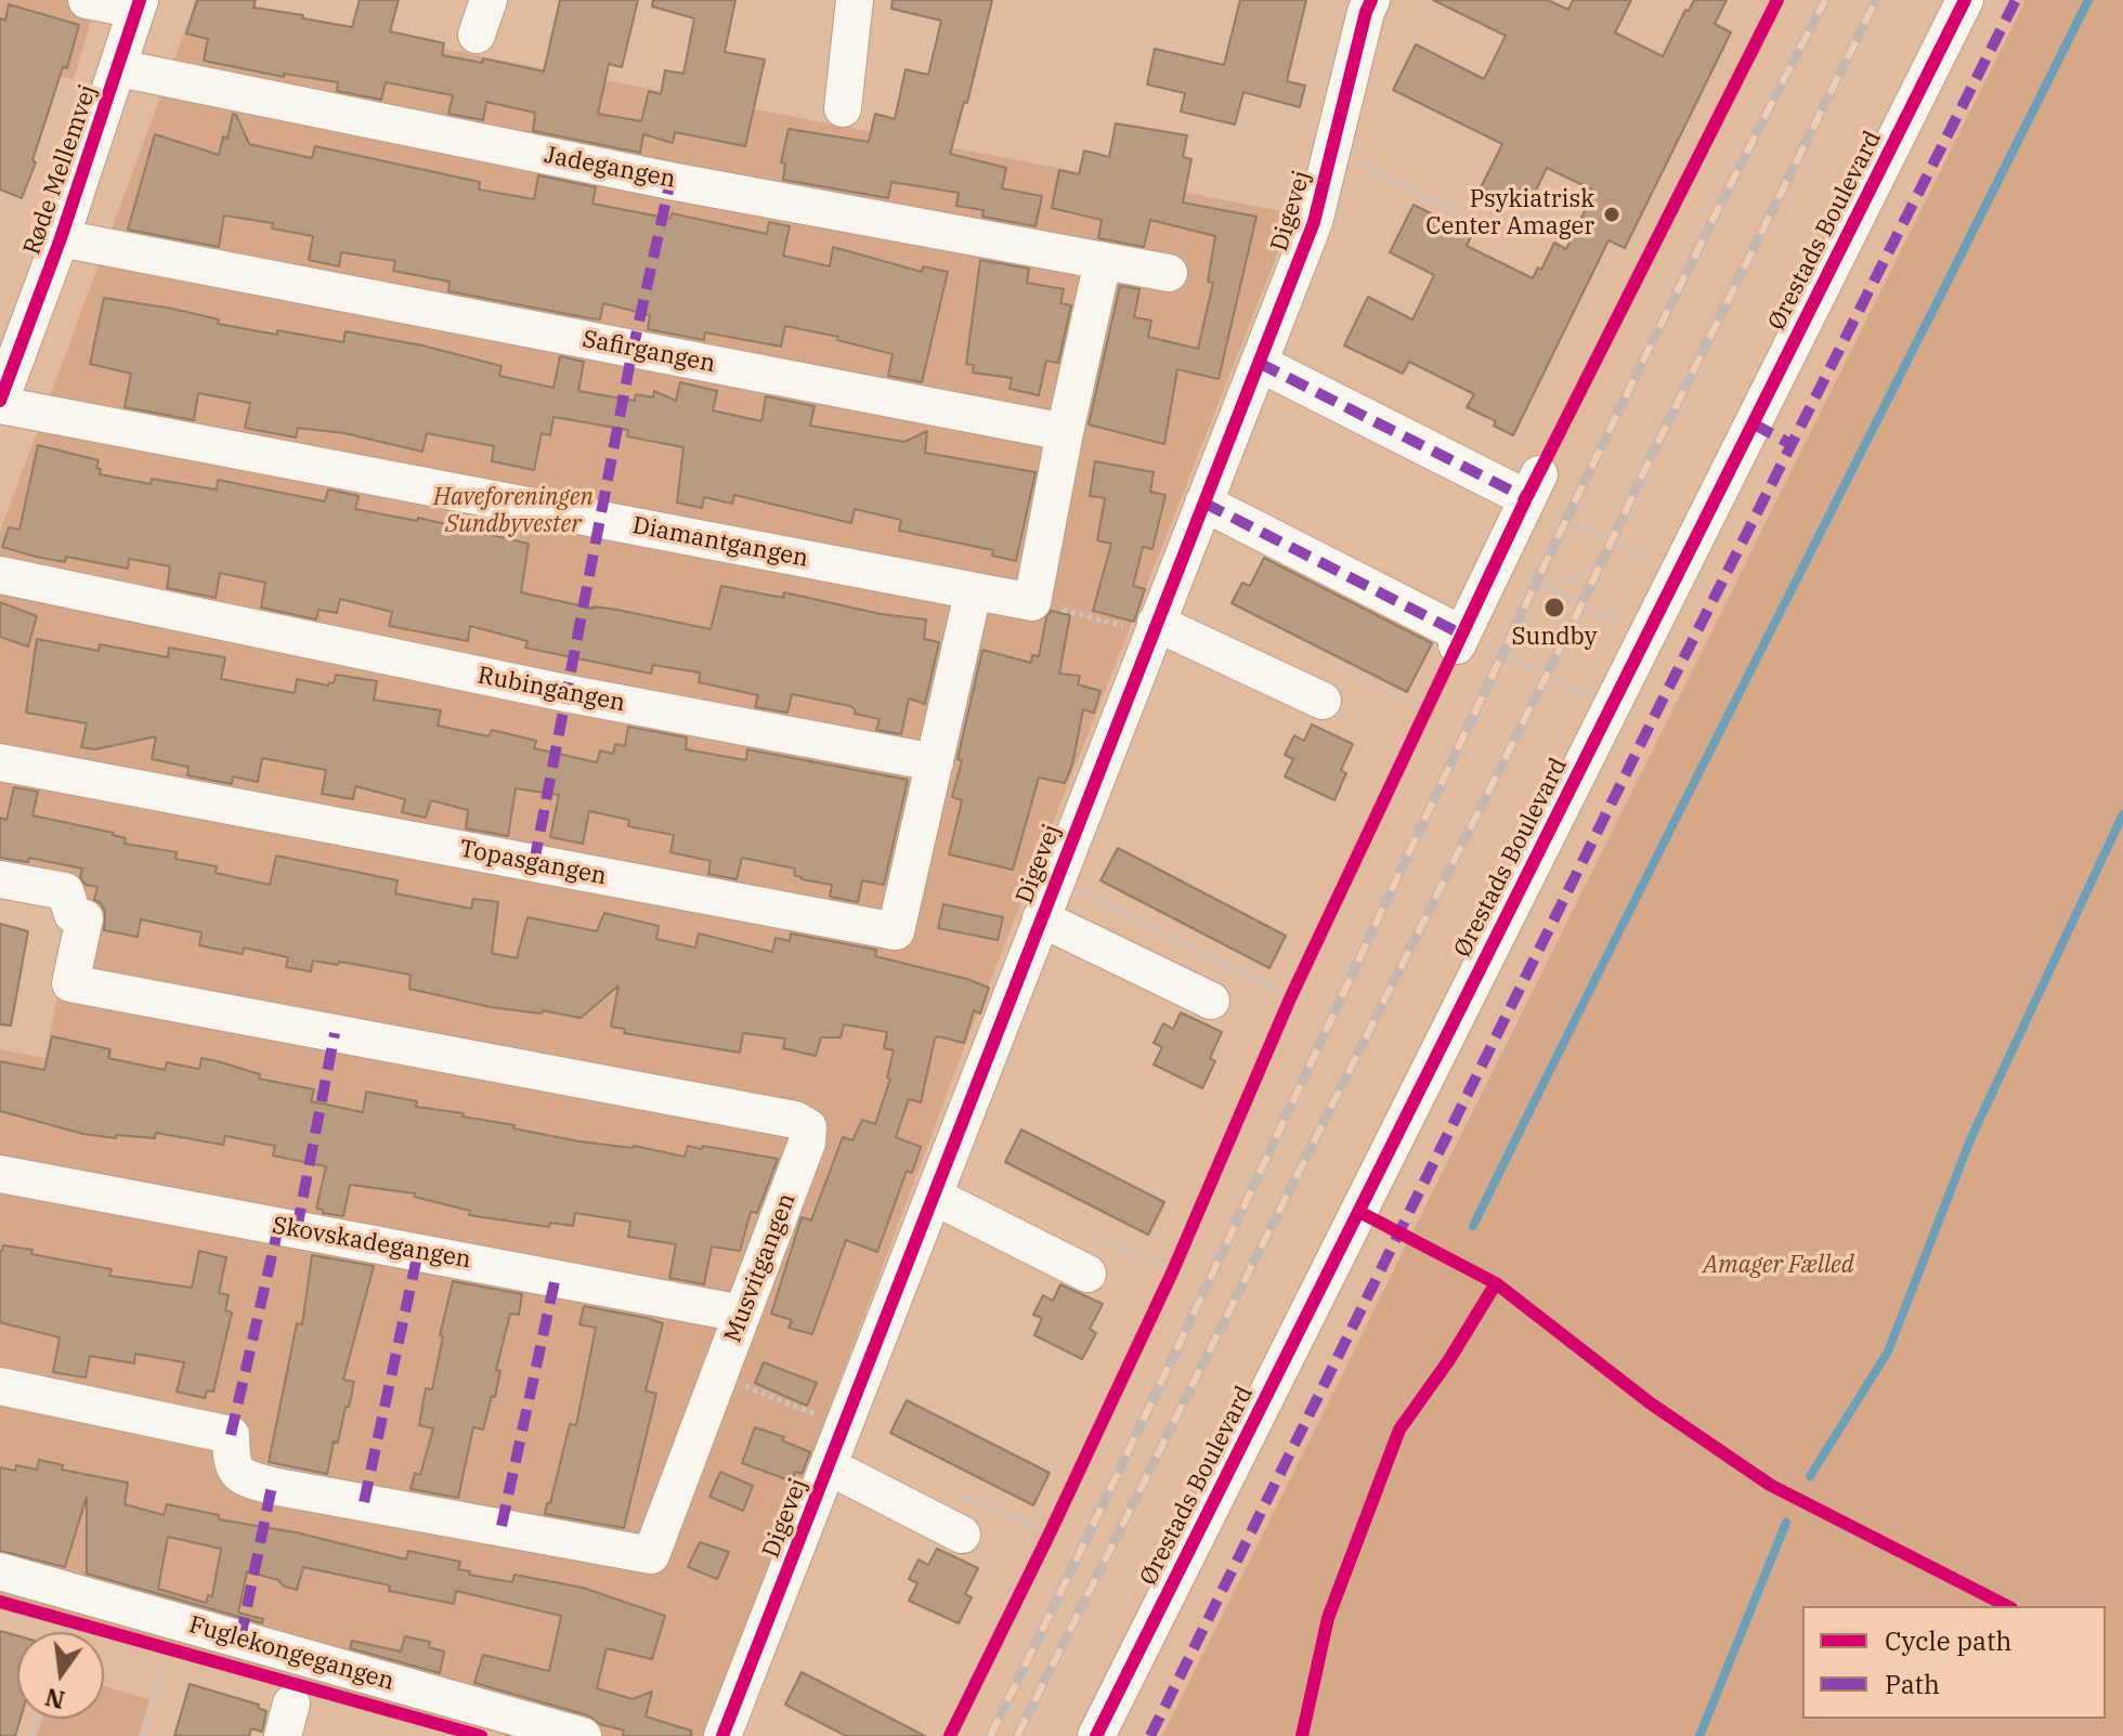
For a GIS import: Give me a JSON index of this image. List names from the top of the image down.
{
  "streets": {
    "street": [
      "Jadegangen",
      "Røde Mellemvej",
      "Digevej",
      "Ørestads Boulevard",
      "Safirgangen",
      "Diamantgangen",
      "Rubingangen",
      "Topasgangen",
      "Skovskadegangen",
      "Musvitgangen",
      "Fuglekongegangen"
    ]
  },
  "crossings": [
    ["Jadegangen", "Røde Mellemvej"],
    ["Røde Mellemvej", "Safirgangen"],
    ["Røde Mellemvej", "Diamantgangen"],
    ["Rubingangen", "Topasgangen"],
    ["Skovskadegangen", "Musvitgangen"]
  ],
  "parks": ["Haveforeningen Sundbyvester", "Amager Fælled"],
  "places": ["Psykiatrisk Center Amager", "Sundby"],
  "legend": ["Cycle path", "Path"],
  "north": "bottom"
}
